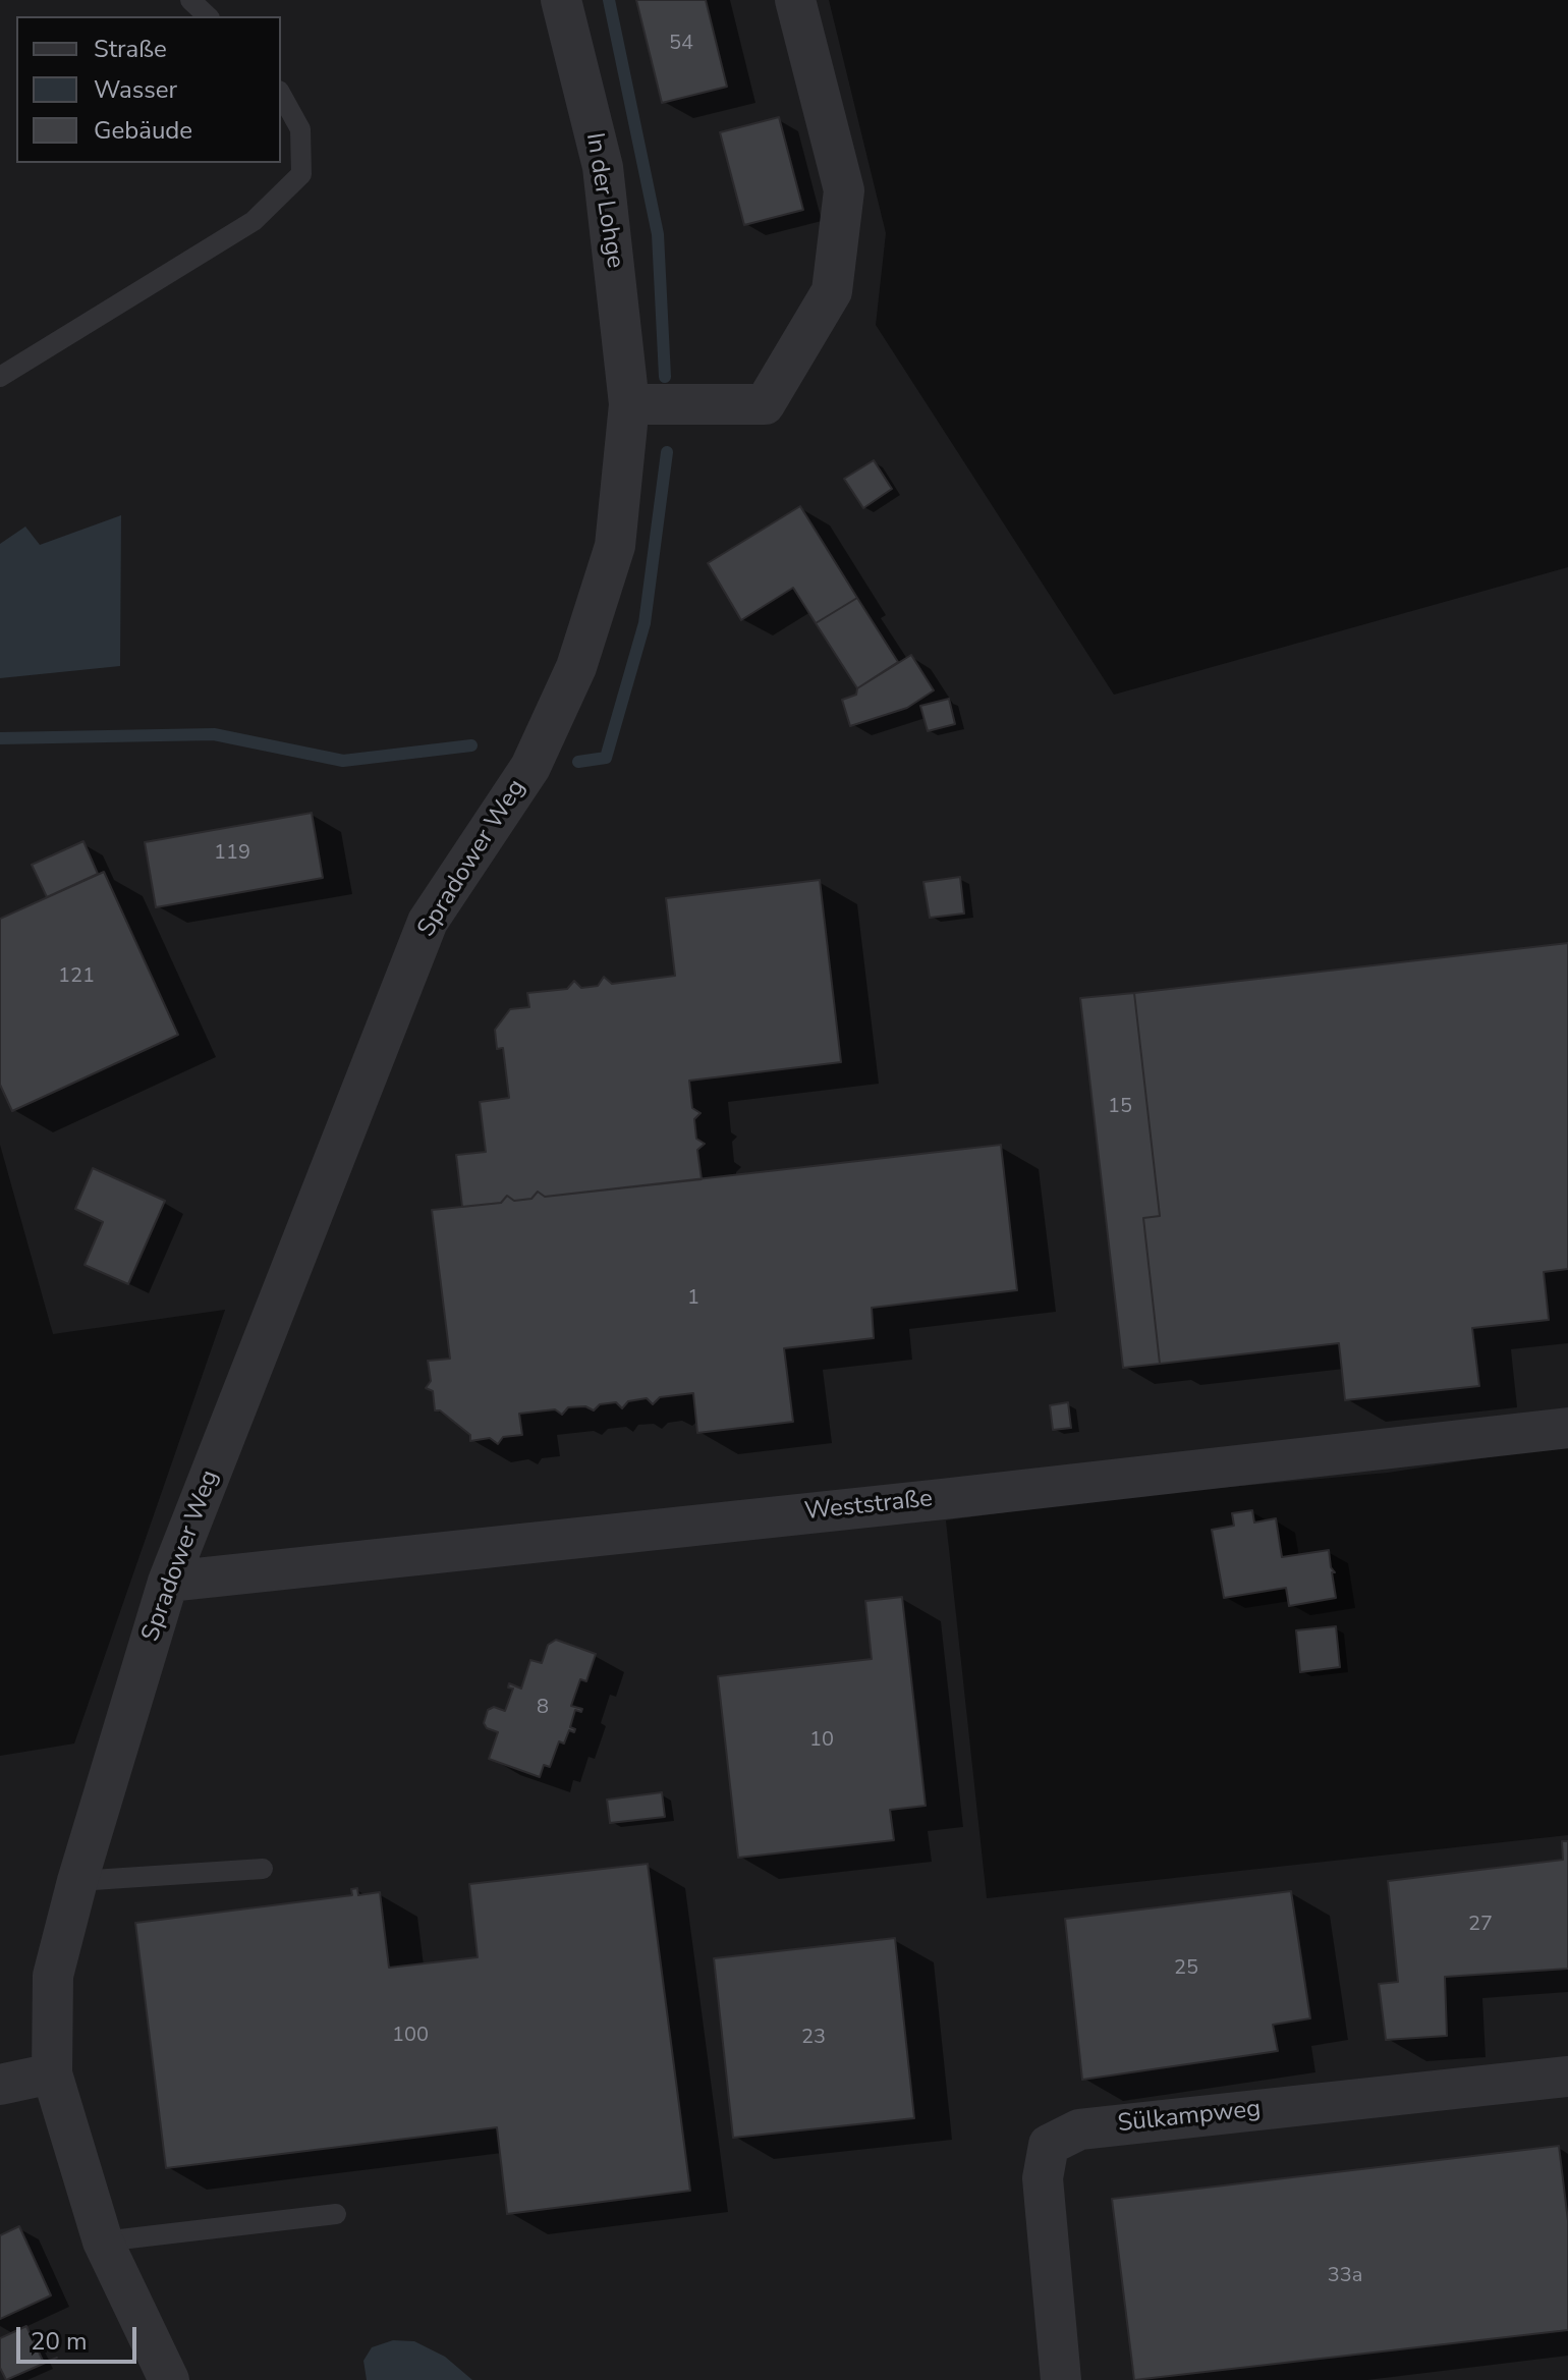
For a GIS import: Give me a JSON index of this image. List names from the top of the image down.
{
  "streets": {
    "street": [
      "In der Lohge",
      "Spradower Weg",
      "Weststraße",
      "Sülkampweg"
    ]
  },
  "crossings": [
    ["In der Lohge", "Spradower Weg"],
    ["Spradower Weg", "Weststraße"]
  ],
  "house_numbers": [
    "54",
    "119",
    "121",
    "15",
    "1",
    "8",
    "10",
    "27",
    "25",
    "100",
    "23",
    "33a"
  ],
  "legend": ["Straße", "Wasser", "Gebäude"],
  "scale_bar": "20 m"
}
